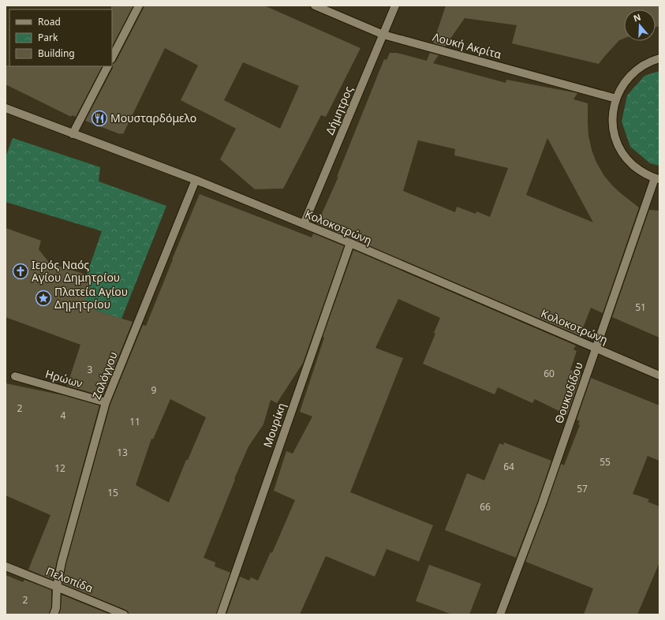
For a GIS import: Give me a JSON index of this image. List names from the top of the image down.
{
  "streets": {
    "street": [
      "Λουκή Ακρίτα",
      "Δήμητρος",
      "Κολοκοτρώνη",
      "Ζαλόγγου",
      "Ηρώων",
      "Θουκυδίδου",
      "Μουρίκη",
      "Πελοπίδα"
    ]
  },
  "crossings": [
    ["Λουκή Ακρίτα", "Δήμητρος"],
    ["Δήμητρος", "Κολοκοτρώνη"],
    ["Κολοκοτρώνη", "Ζαλόγγου"],
    ["Κολοκοτρώνη", "Θουκυδίδου"],
    ["Κολοκοτρώνη", "Μουρίκη"],
    ["Ζαλόγγου", "Ηρώων"],
    ["Ζαλόγγου", "Πελοπίδα"]
  ],
  "places": {
    "restaurant": ["Μουσταρδόμελο"],
    "church": ["Ιερός Ναός Αγίου Δημητρίου"],
    "place": ["Πλατεία Αγίου Δημητρίου"]
  },
  "house_numbers": [
    "51",
    "3",
    "60",
    "9",
    "2",
    "4",
    "11",
    "13",
    "55",
    "64",
    "12",
    "57",
    "15",
    "66",
    "2"
  ],
  "legend": ["Road", "Park", "Building"],
  "north": "top"
}
